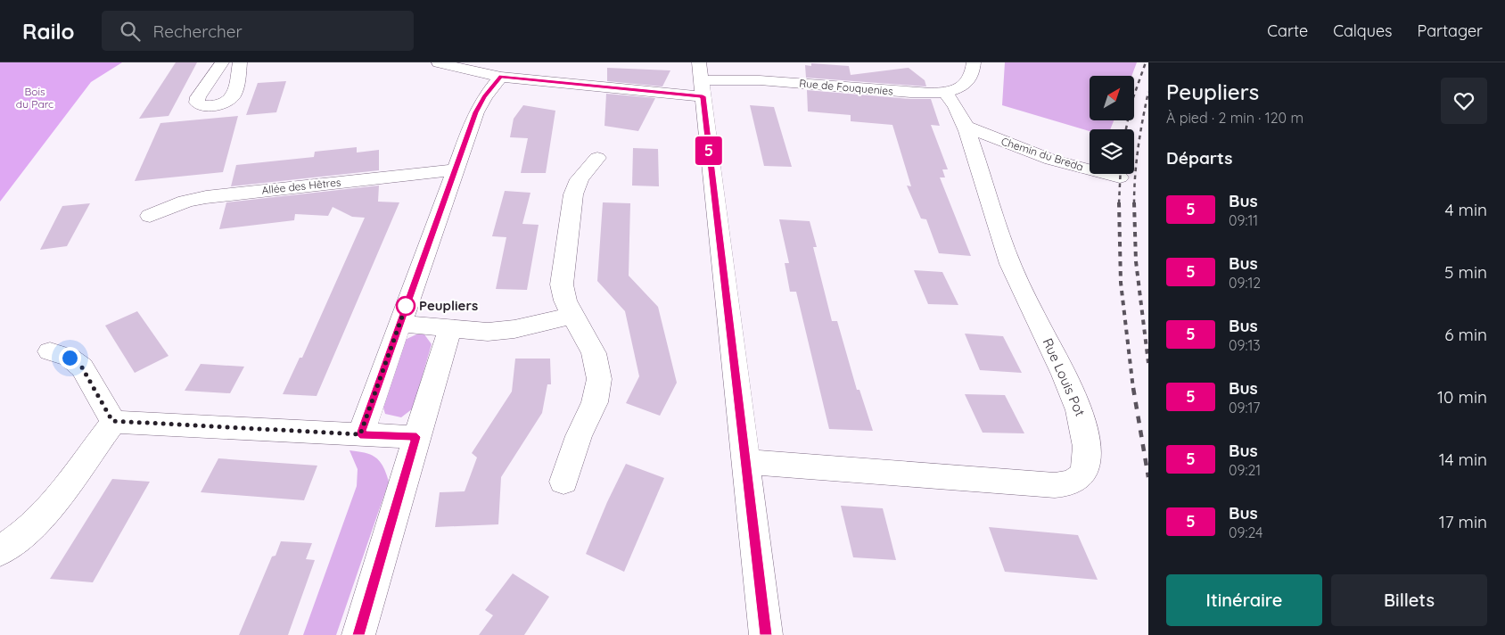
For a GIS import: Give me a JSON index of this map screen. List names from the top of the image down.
{
  "streets": {
    "street": [
      "Rue de Fouquenies",
      "Chemin du Breda",
      "Allée des Hêtres",
      "Rue Louis Pot"
    ]
  },
  "crossings": [
    ["Rue de Fouquenies", "Rue Louis Pot"],
    ["Chemin du Breda", "Rue Louis Pot"]
  ],
  "parks": ["Bois du Parc"],
  "places": ["Peupliers"],
  "lines": ["bus line 5"],
  "north": "top right",
  "page": {
    "header": "Railo",
    "search": "Rechercher",
    "nav": ["Carte", "Calques", "Partager"],
    "on_map": "5",
    "heading": [
      ["Peupliers", "À pied · 2 min · 120 m"],
      "Départs"
    ],
    "list": [
      {
        "mark": "5",
        "name": "Bus",
        "note": "09:11",
        "value": "4 min"
      },
      {
        "mark": "5",
        "name": "Bus",
        "note": "09:12",
        "value": "5 min"
      },
      {
        "mark": "5",
        "name": "Bus",
        "note": "09:13",
        "value": "6 min"
      },
      {
        "mark": "5",
        "name": "Bus",
        "note": "09:17",
        "value": "10 min"
      },
      {
        "mark": "5",
        "name": "Bus",
        "note": "09:21",
        "value": "14 min"
      },
      {
        "mark": "5",
        "name": "Bus",
        "note": "09:24",
        "value": "17 min"
      }
    ],
    "buttons": ["Itinéraire", "Billets"]
  }
}
